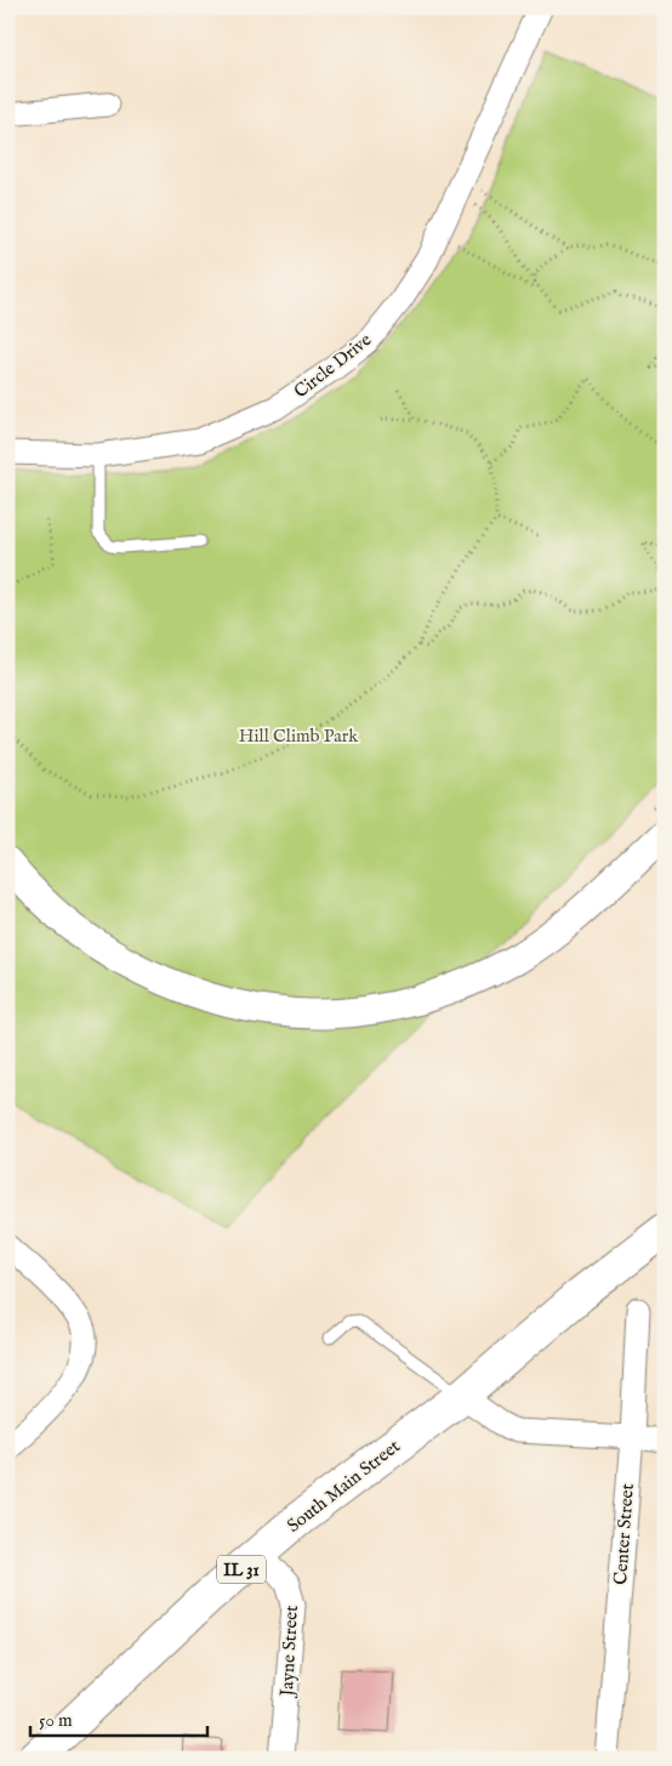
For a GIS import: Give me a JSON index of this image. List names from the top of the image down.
{
  "streets": {
    "main road": ["South Main Street", "IL 31"],
    "street": ["Circle Drive", "Center Street", "Jayne Street"]
  },
  "crossings": [
    ["South Main Street", "Jayne Street"]
  ],
  "parks": ["Hill Climb Park"],
  "scale_bar": "50 m"
}
